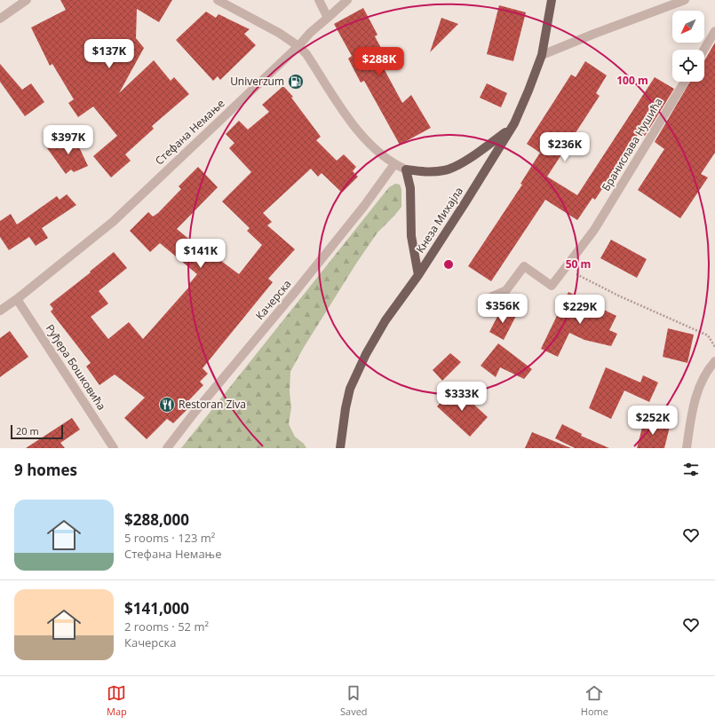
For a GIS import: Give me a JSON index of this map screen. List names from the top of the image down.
{
  "streets": {
    "main road": ["Кнеза Михајла"],
    "street": [
      "Стефана Немање",
      "Бранислава Нушића",
      "Качерска",
      "Руђера Бошковића"
    ]
  },
  "crossings": [
    ["Стефана Немање", "Руђера Бошковића"]
  ],
  "places": {
    "fuel station": ["Univerzum"],
    "restaurant": ["Restoran Ziva"]
  },
  "scale_bar": "20 m",
  "north": "bottom left",
  "page": {
    "price": [
      "$137K",
      "$288K",
      "$397K",
      "$236K",
      "$141K",
      "$356K",
      "$229K",
      "$333K",
      "$252K"
    ],
    "scale": "20 m",
    "heading": "9 homes",
    "list": [
      {
        "name": "$288,000",
        "note": "5 rooms · 123 m² · Стефана Немање"
      },
      {
        "name": "$141,000",
        "note": "2 rooms · 52 m² · Качерска"
      }
    ],
    "tabs": ["Map", "Saved", "Home"]
  },
  "rings": ["100 m", "50 m"]
}
